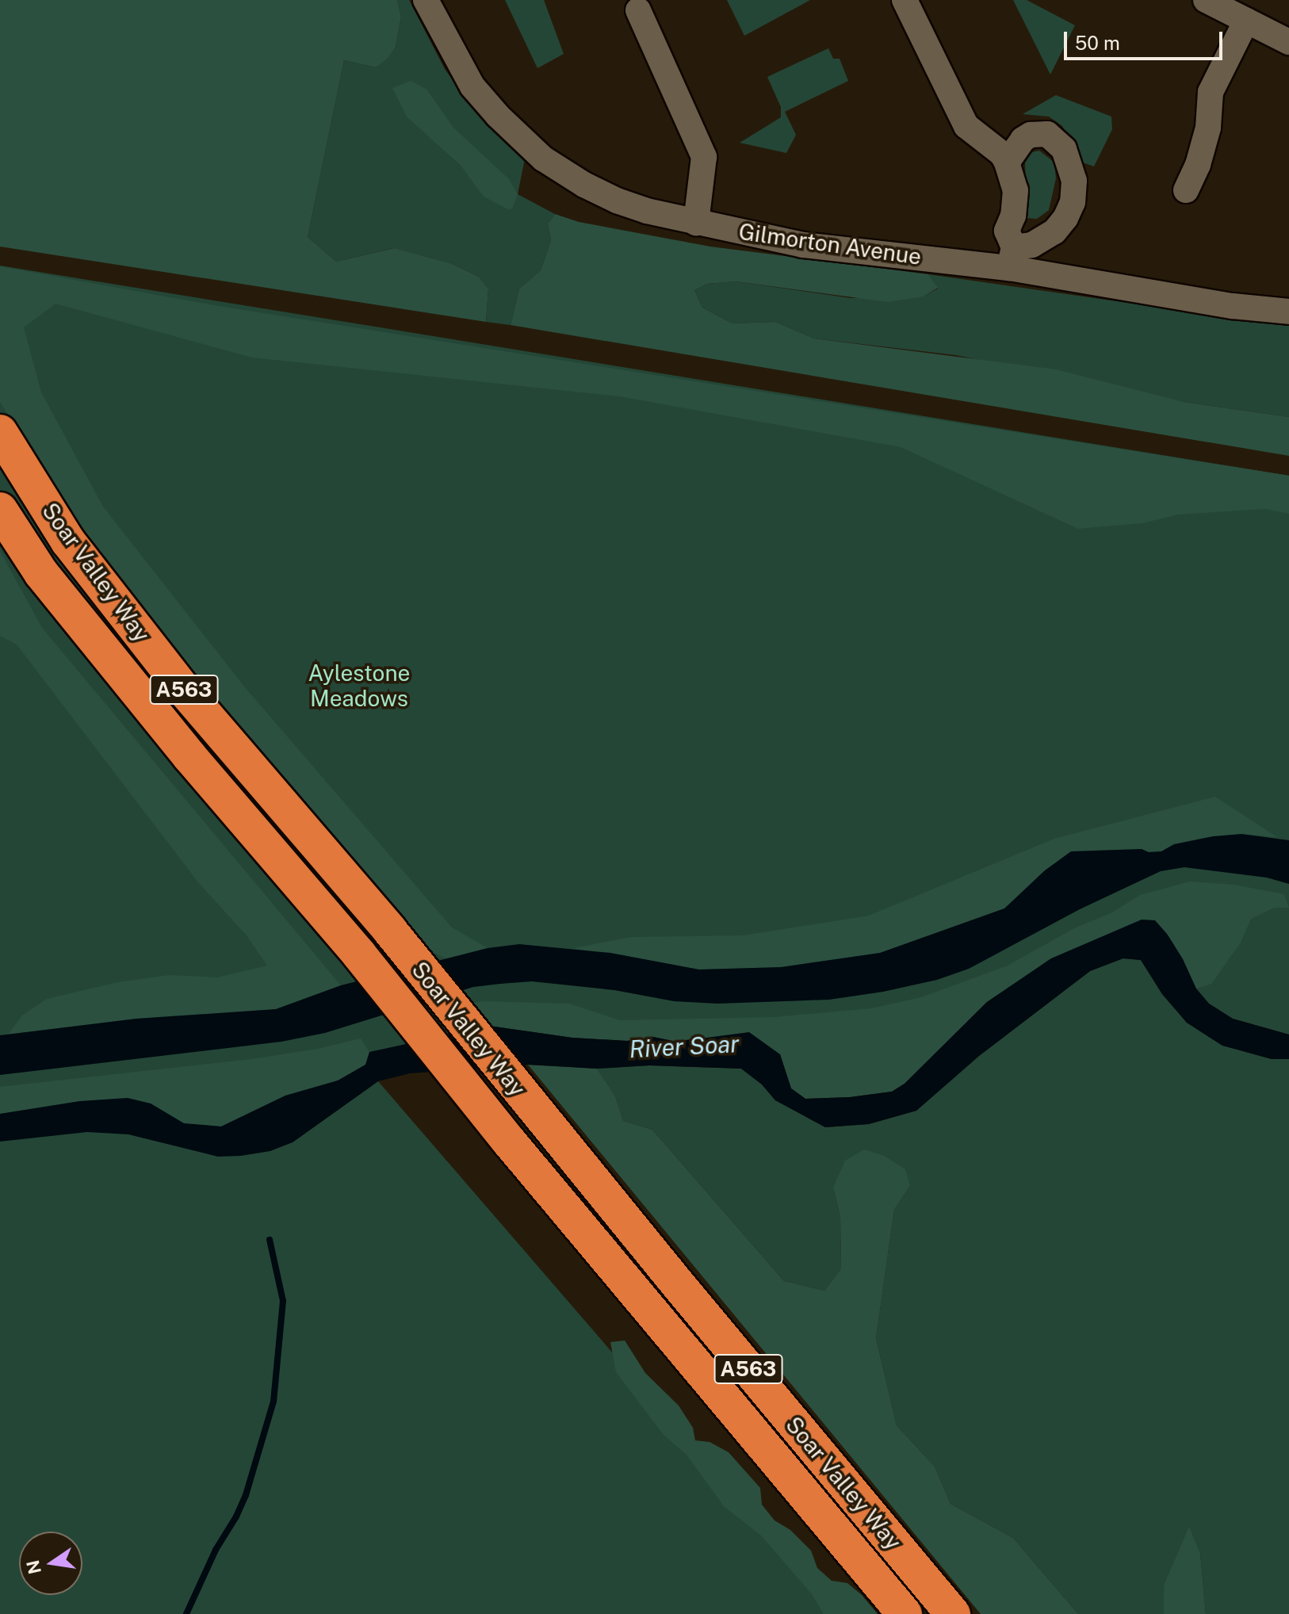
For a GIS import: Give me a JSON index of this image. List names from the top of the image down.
{
  "streets": {
    "highway": ["Soar Valley Way", "A563"],
    "street": ["Gilmorton Avenue"]
  },
  "water": ["River Soar"],
  "parks": ["Aylestone Meadows"],
  "scale_bar": "50 m",
  "north": "left"
}
